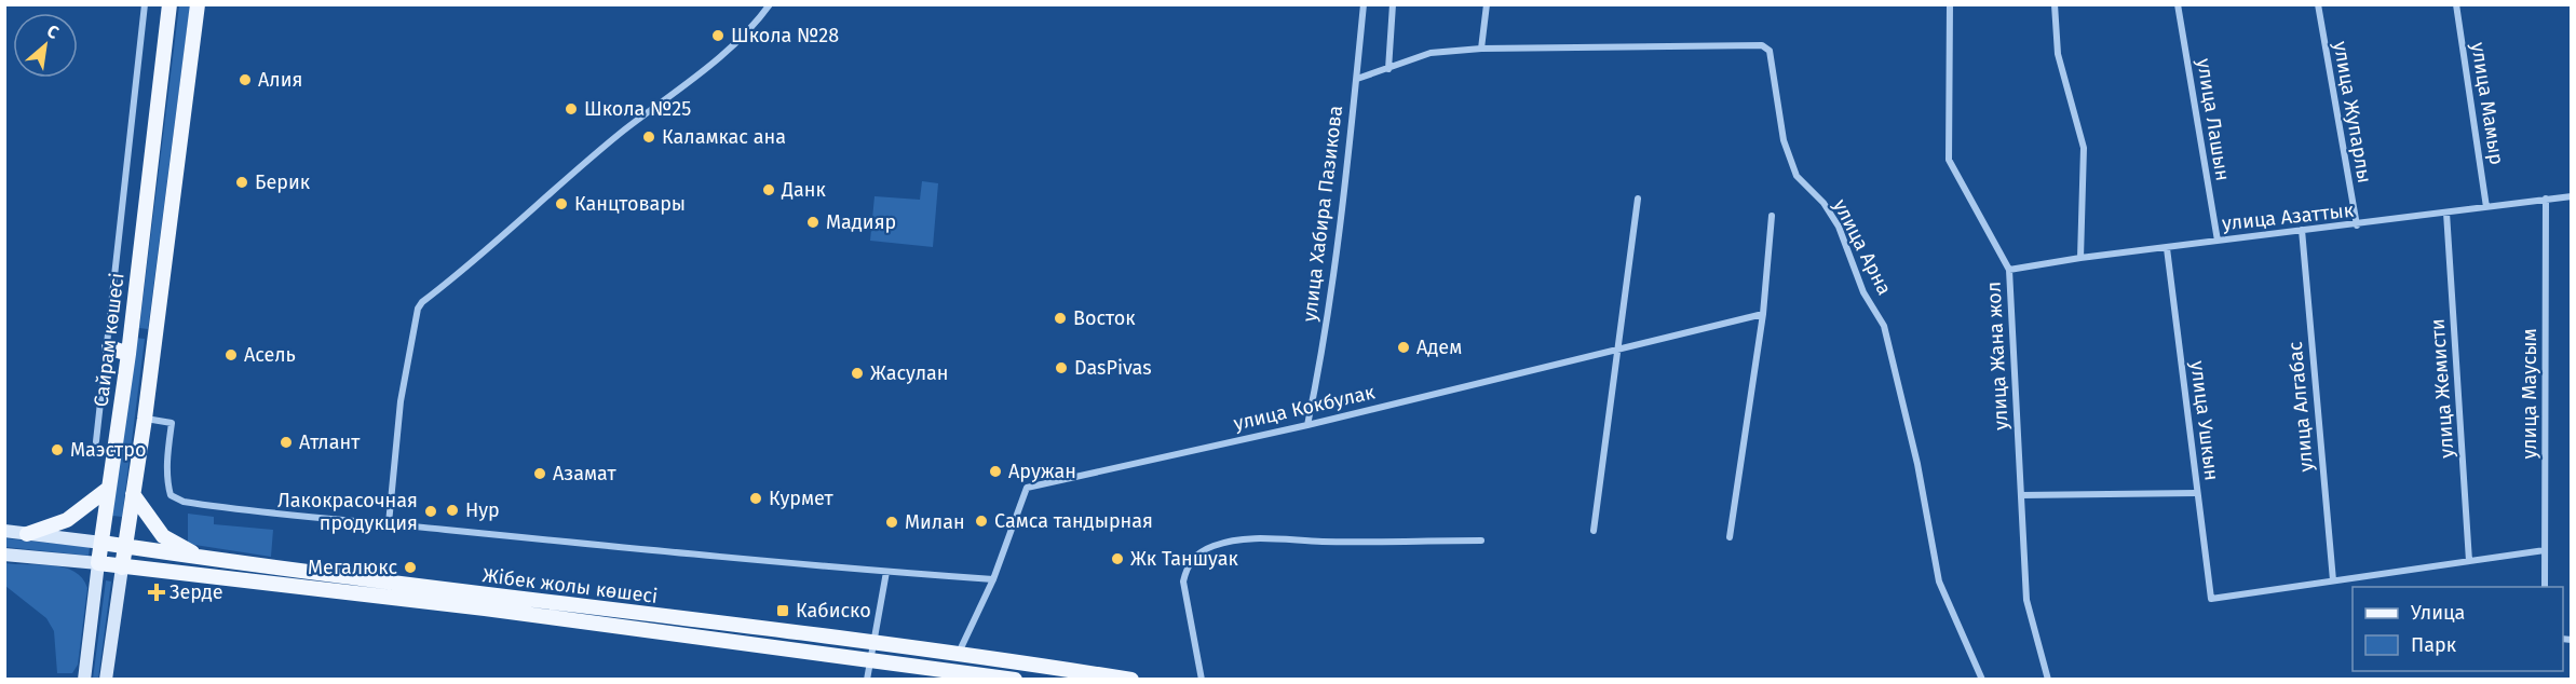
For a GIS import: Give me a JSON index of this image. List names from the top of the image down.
{
  "streets": {
    "main road": ["Сайрам көшесі", "Жібек жолы көшесі"],
    "street": [
      "улица Мамыр",
      "улица Жупарлы",
      "улица Лашын",
      "улица Хабира Пазикова",
      "улица Азаттык",
      "улица Арна",
      "улица Жана жол",
      "улица Жемисти",
      "улица Маусым",
      "улица Алгабас",
      "улица Кокбулак",
      "улица Ушкын"
    ]
  },
  "crossings": [
    ["улица Мамыр", "улица Азаттык"],
    ["улица Жупарлы", "улица Азаттык"],
    ["улица Лашын", "улица Азаттык"],
    ["улица Хабира Пазикова", "улица Арна"],
    ["улица Хабира Пазикова", "улица Кокбулак"],
    ["улица Азаттык", "улица Жана жол"],
    ["улица Азаттык", "улица Жемисти"],
    ["улица Азаттык", "улица Маусым"],
    ["улица Азаттык", "улица Алгабас"],
    ["улица Азаттык", "улица Ушкын"],
    ["Сайрам көшесі", "Жібек жолы көшесі"],
    ["улица Алгабас", "улица Ушкын"],
    ["улица Кокбулак", "Жібек жолы көшесі"]
  ],
  "places": {
    "other": [
      "Школа №28",
      "Алия",
      "Школа №25",
      "Каламкас ана",
      "Берик",
      "Данк",
      "Канцтовары",
      "Мадияр",
      "Восток",
      "Адем",
      "Асель",
      "DasPivas",
      "Жасулан",
      "Атлант",
      "Маэстро",
      "Аружан",
      "Азамат",
      "Курмет",
      "Нур",
      "Лакокрасочная продукция",
      "Самса тандырная",
      "Милан",
      "Жк Таншуак",
      "Мегалюкс"
    ],
    "health": ["Зерде"],
    "transit": ["Кабиско"]
  },
  "legend": ["Улица", "Парк"],
  "north": "top right"
}
